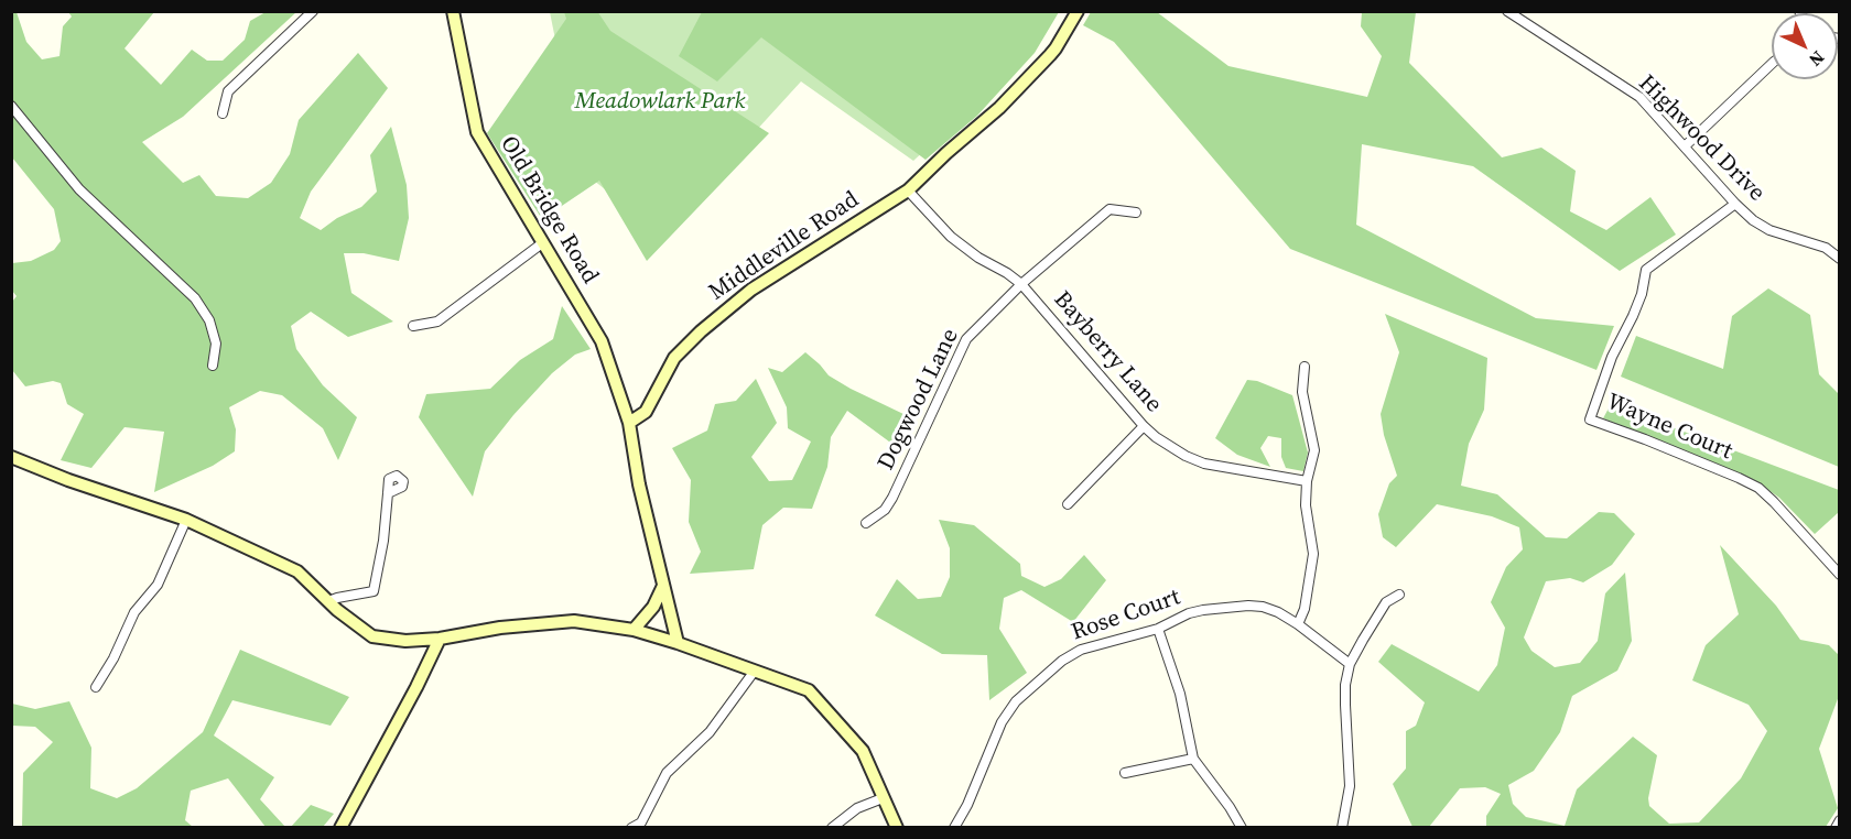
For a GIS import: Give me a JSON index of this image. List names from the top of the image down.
{
  "streets": {
    "street": [
      "Highwood Drive",
      "Old Bridge Road",
      "Middleville Road",
      "Bayberry Lane",
      "Dogwood Lane",
      "Wayne Court",
      "Rose Court"
    ]
  },
  "crossings": [
    ["Highwood Drive", "Wayne Court"],
    ["Old Bridge Road", "Middleville Road"],
    ["Middleville Road", "Bayberry Lane"],
    ["Bayberry Lane", "Dogwood Lane"]
  ],
  "parks": ["Meadowlark Park"],
  "north": "bottom right"
}
